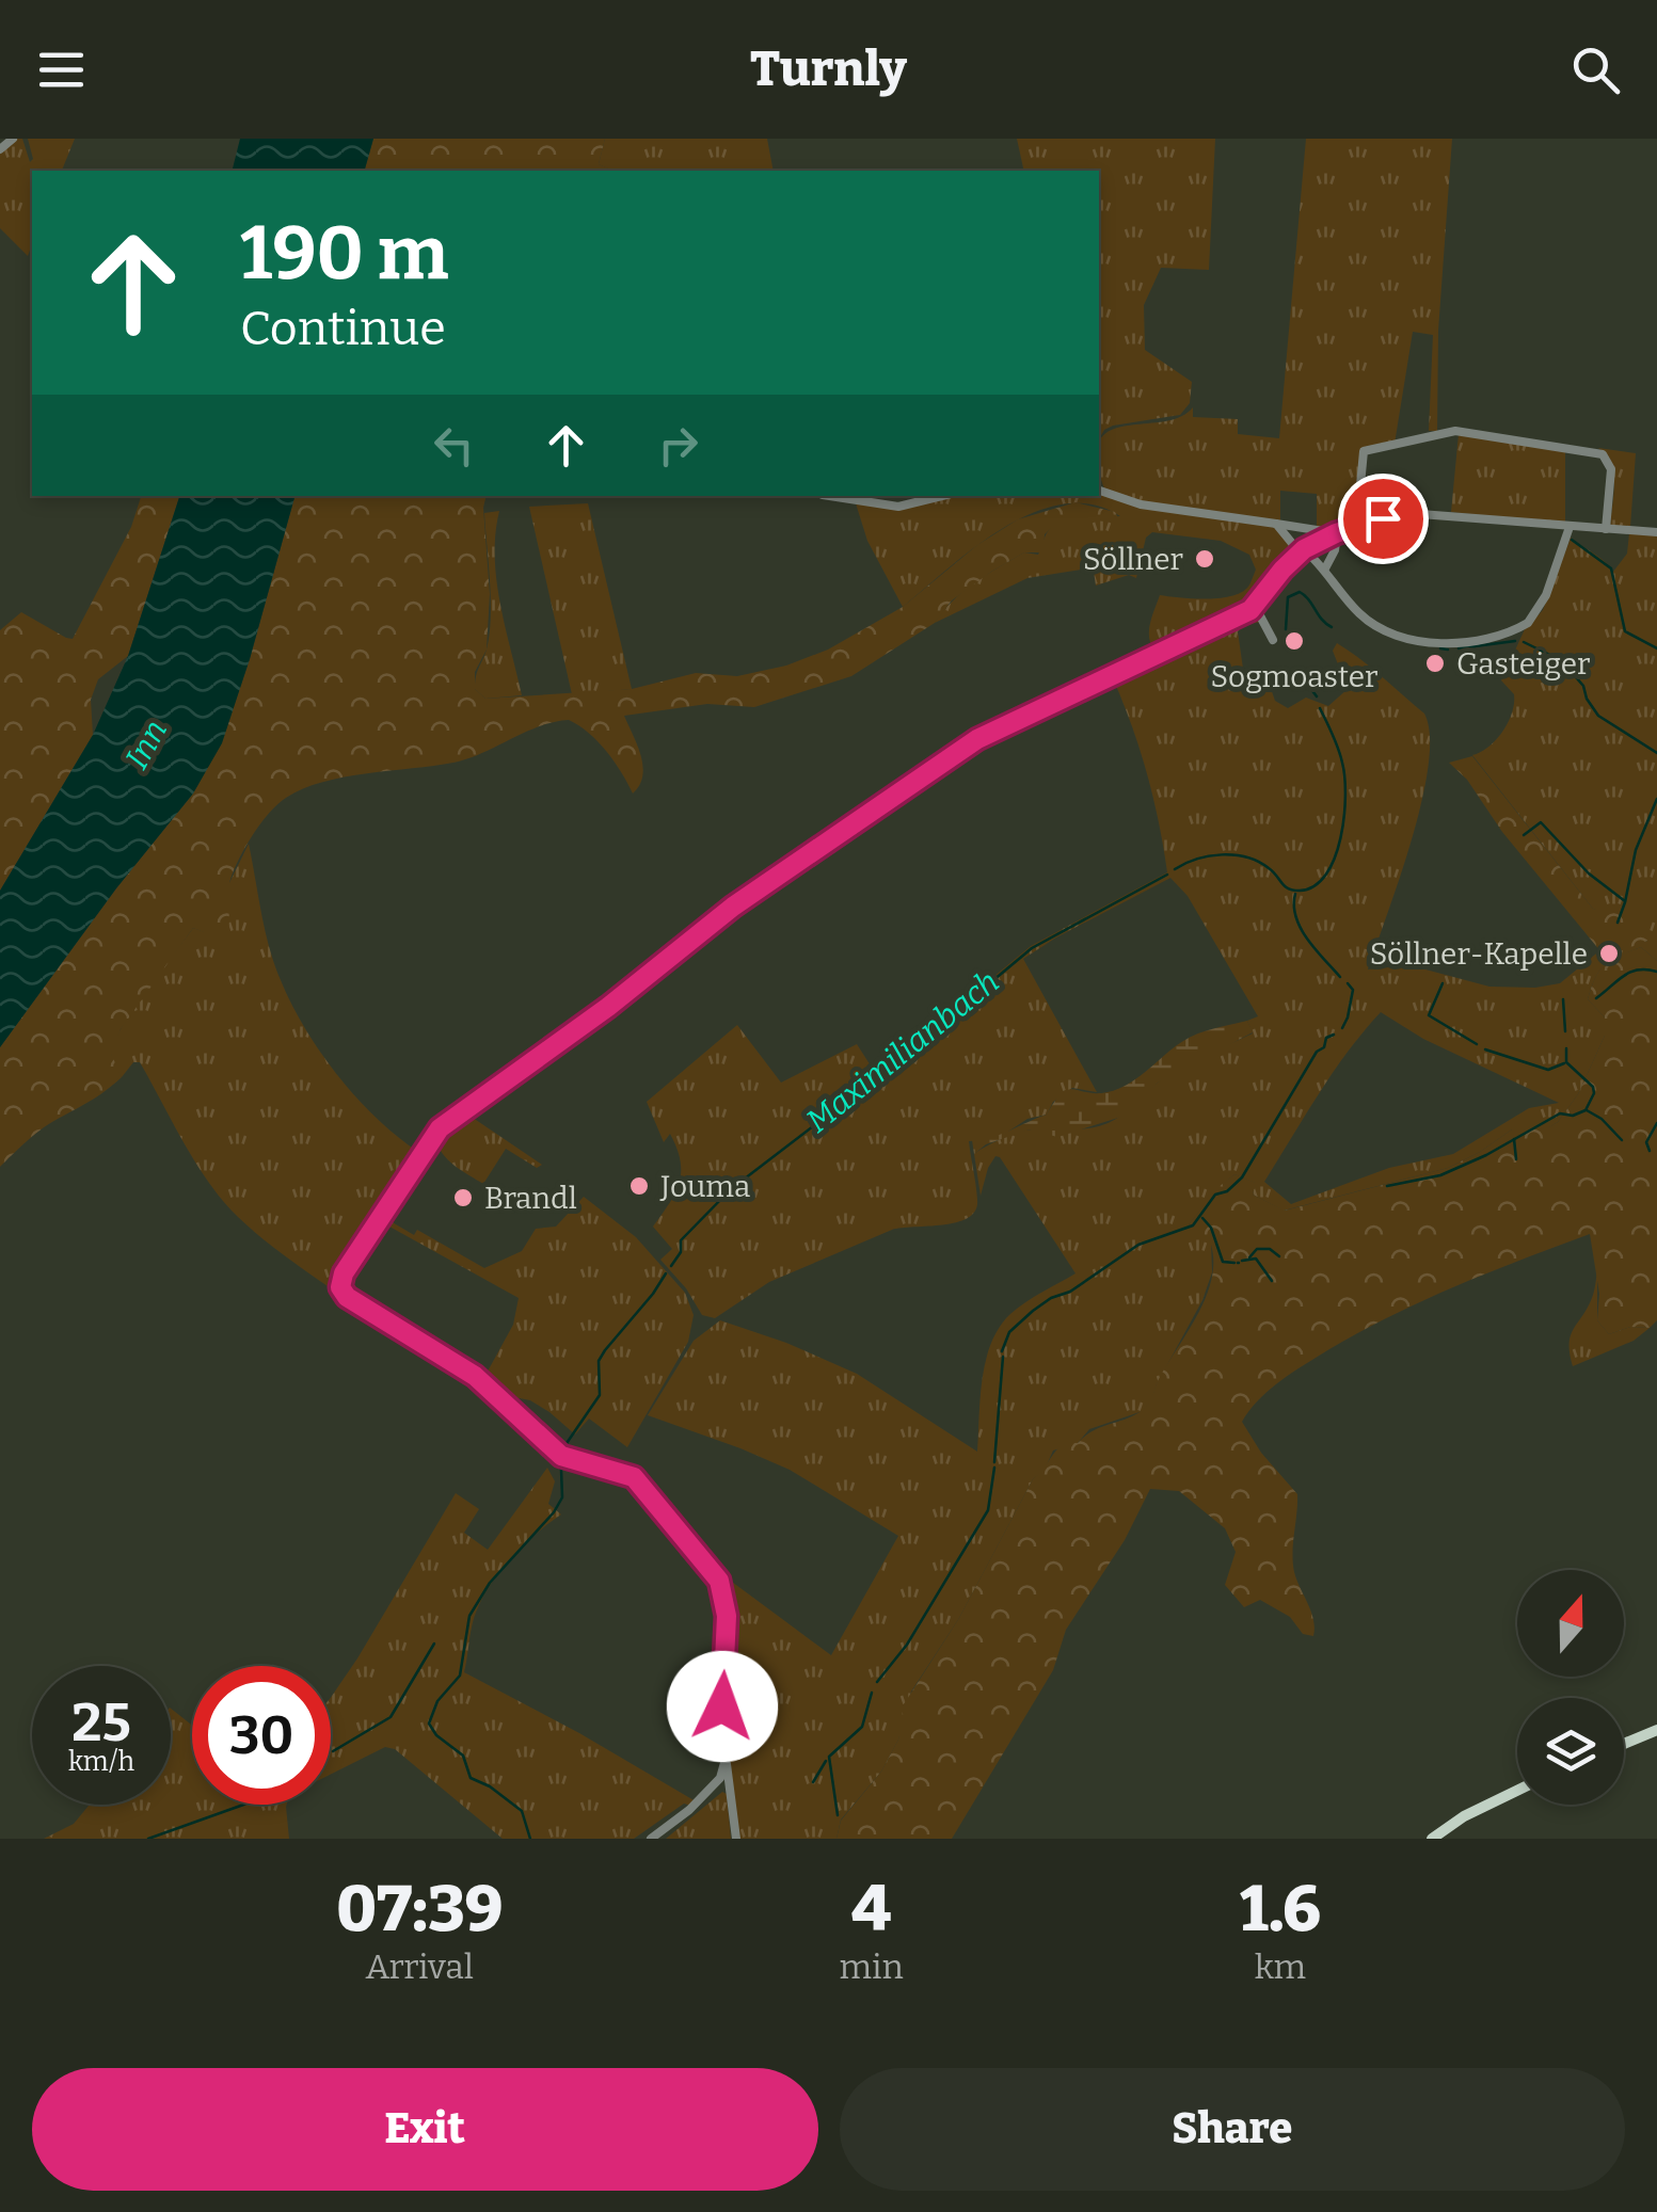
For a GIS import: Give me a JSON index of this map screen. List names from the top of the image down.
{
  "water": ["Inn", "Maximilianbach"],
  "places": [
    "Söllner",
    "Sogmoaster",
    "Gasteiger",
    "Söllner-Kapelle",
    "Jouma",
    "Brandl"
  ],
  "north": "top",
  "page": {
    "header": "Turnly",
    "turn": ["190 m", "Continue"],
    "speed": "25 km/h",
    "limit": "30",
    "eta": [
      "07:39",
      "Arrival",
      "4",
      "min",
      "1.6",
      "km"
    ],
    "buttons": ["Exit", "Share"]
  }
}
